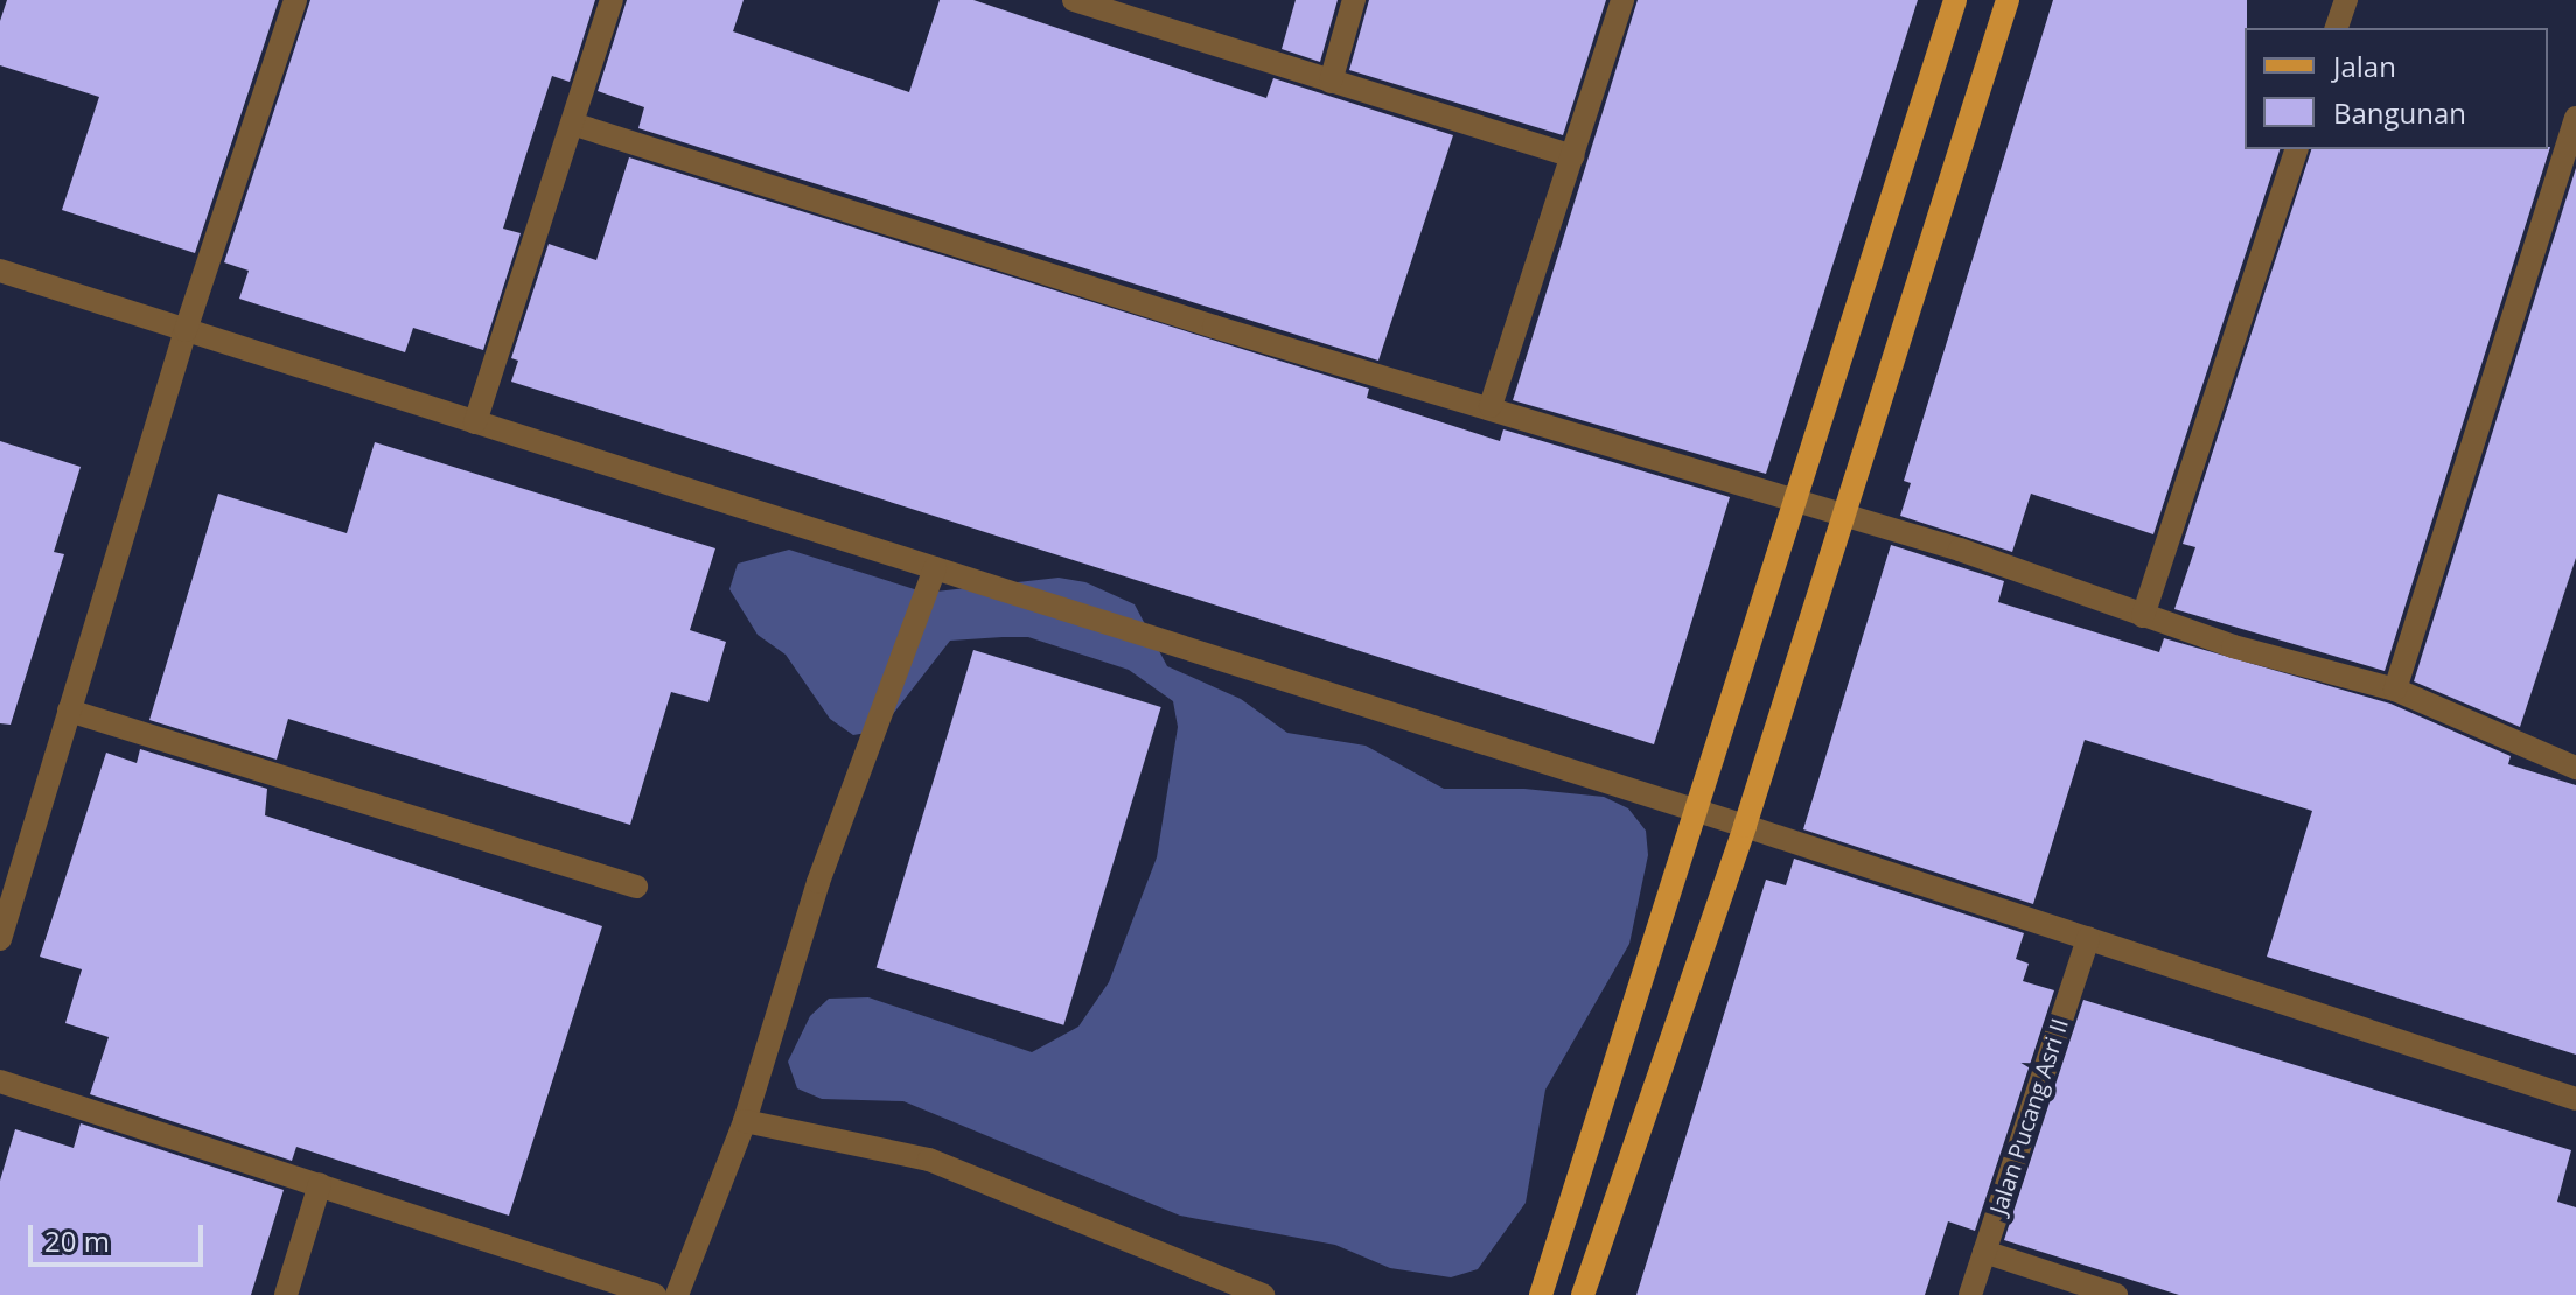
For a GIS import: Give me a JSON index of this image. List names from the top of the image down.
{
  "streets": {
    "street": ["Jalan Pucang Asri II"]
  },
  "legend": ["Jalan", "Bangunan"],
  "scale_bar": "20 m"
}
